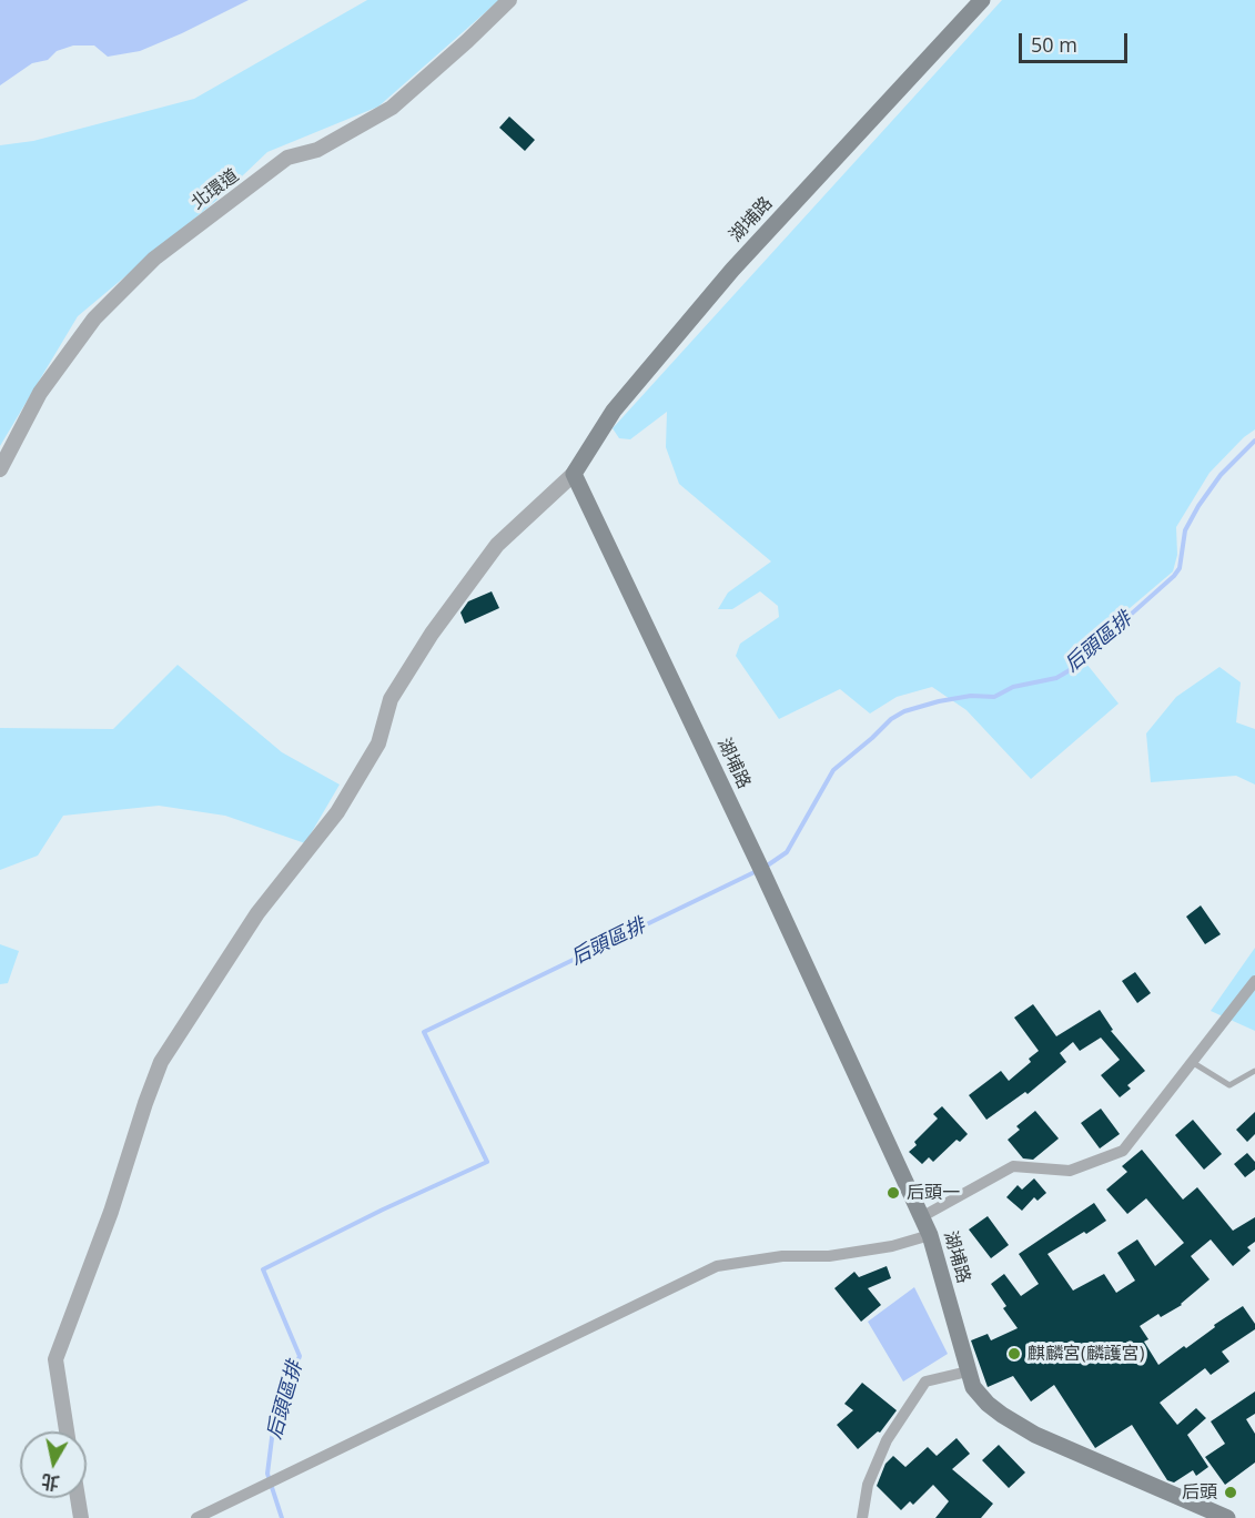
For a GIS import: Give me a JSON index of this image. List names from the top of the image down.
{
  "streets": {
    "main road": ["湖埔路"],
    "street": ["北環道"]
  },
  "water": ["后頭區排"],
  "places": ["后頭一", "麒麟宮(麟護宮)", "后頭"],
  "scale_bar": "50 m",
  "north": "bottom"
}
